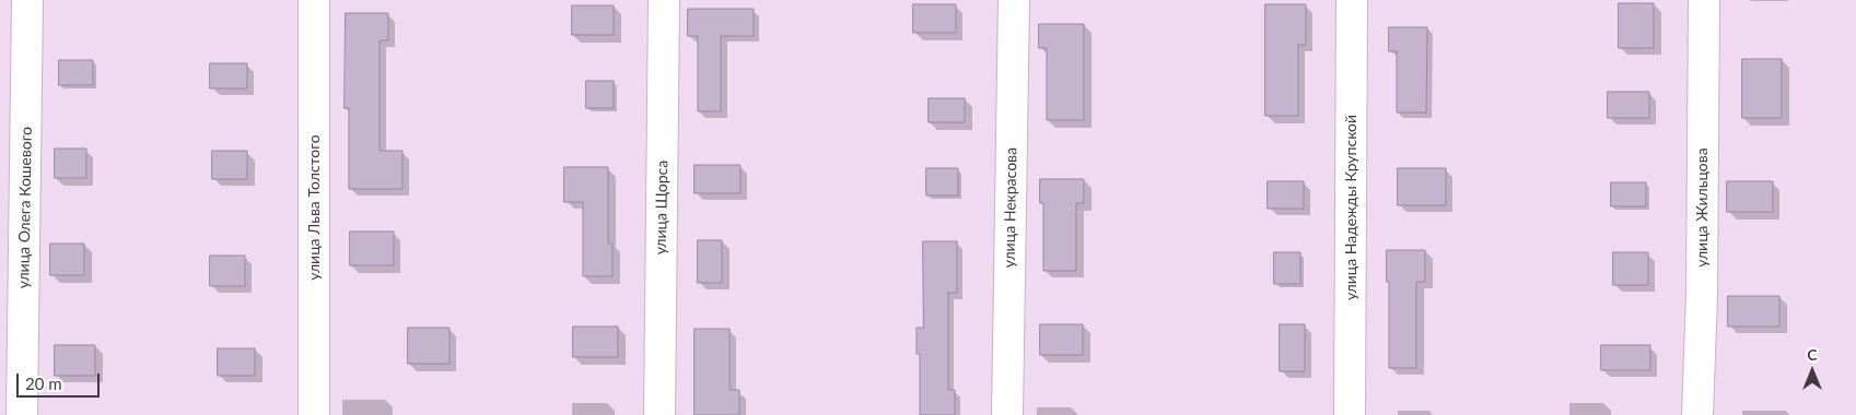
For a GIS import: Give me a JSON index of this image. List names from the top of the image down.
{
  "streets": {
    "street": [
      "улица Олега Кошевого",
      "улица Льва Толстого",
      "улица Щорса",
      "улица Некрасова",
      "улица Надежды Крупской",
      "улица Жильцова"
    ]
  },
  "scale_bar": "20 m",
  "north": "top"
}
